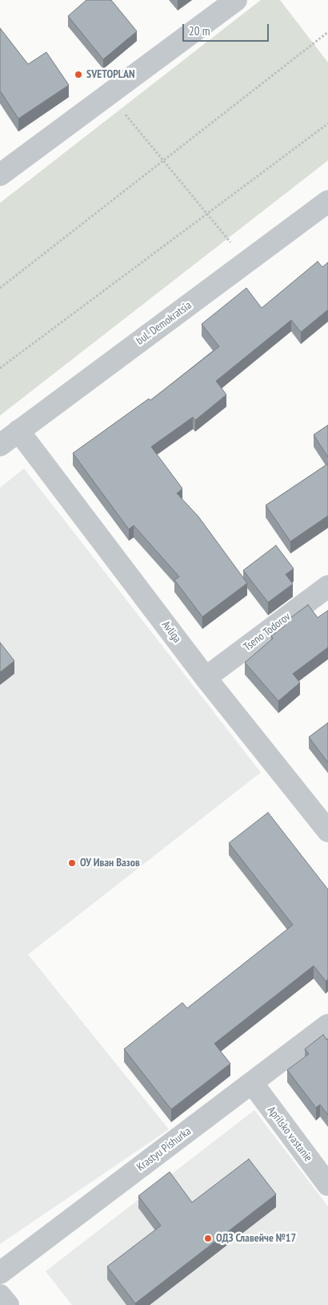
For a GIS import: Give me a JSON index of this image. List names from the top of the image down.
{
  "streets": {
    "street": [
      "bul. Demokratsia",
      "Avliga",
      "Tseno Todorov",
      "Aprilsko vastanie",
      "Krastyu Pishurka"
    ]
  },
  "crossings": [
    ["bul. Demokratsia", "Avliga"],
    ["Avliga", "Tseno Todorov"],
    ["Aprilsko vastanie", "Krastyu Pishurka"]
  ],
  "places": ["SVETOPLAN", "ОУ Иван Вазов", "ОДЗ Славейче №17"],
  "scale_bar": "20 m"
}
